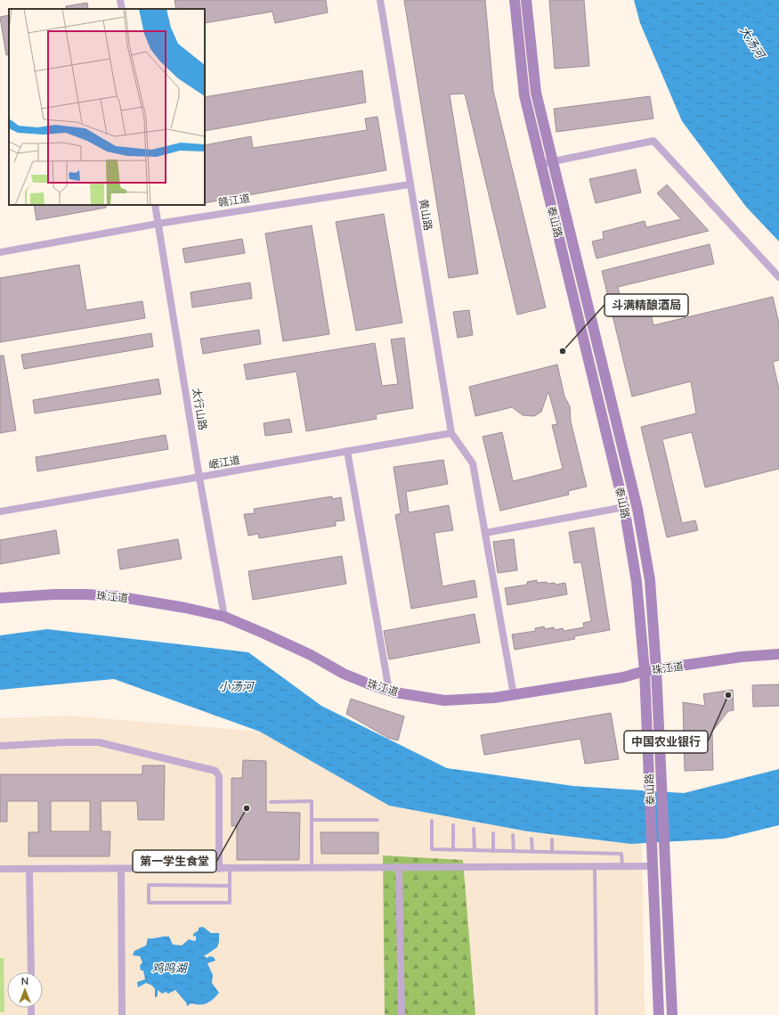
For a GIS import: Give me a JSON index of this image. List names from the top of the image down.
{
  "streets": {
    "street": [
      "赣江道",
      "黄山路",
      "泰山路",
      "太行山路",
      "岷江道",
      "珠江道"
    ]
  },
  "crossings": [
    ["赣江道", "黄山路"],
    ["赣江道", "太行山路"],
    ["黄山路", "岷江道"],
    ["泰山路", "珠江道"],
    ["太行山路", "岷江道"],
    ["太行山路", "珠江道"]
  ],
  "water": ["大汤河", "小汤河", "鸡鸣湖"],
  "places": ["斗满精酿酒局", "中国农业银行", "第一学生食堂"],
  "north": "top"
}
